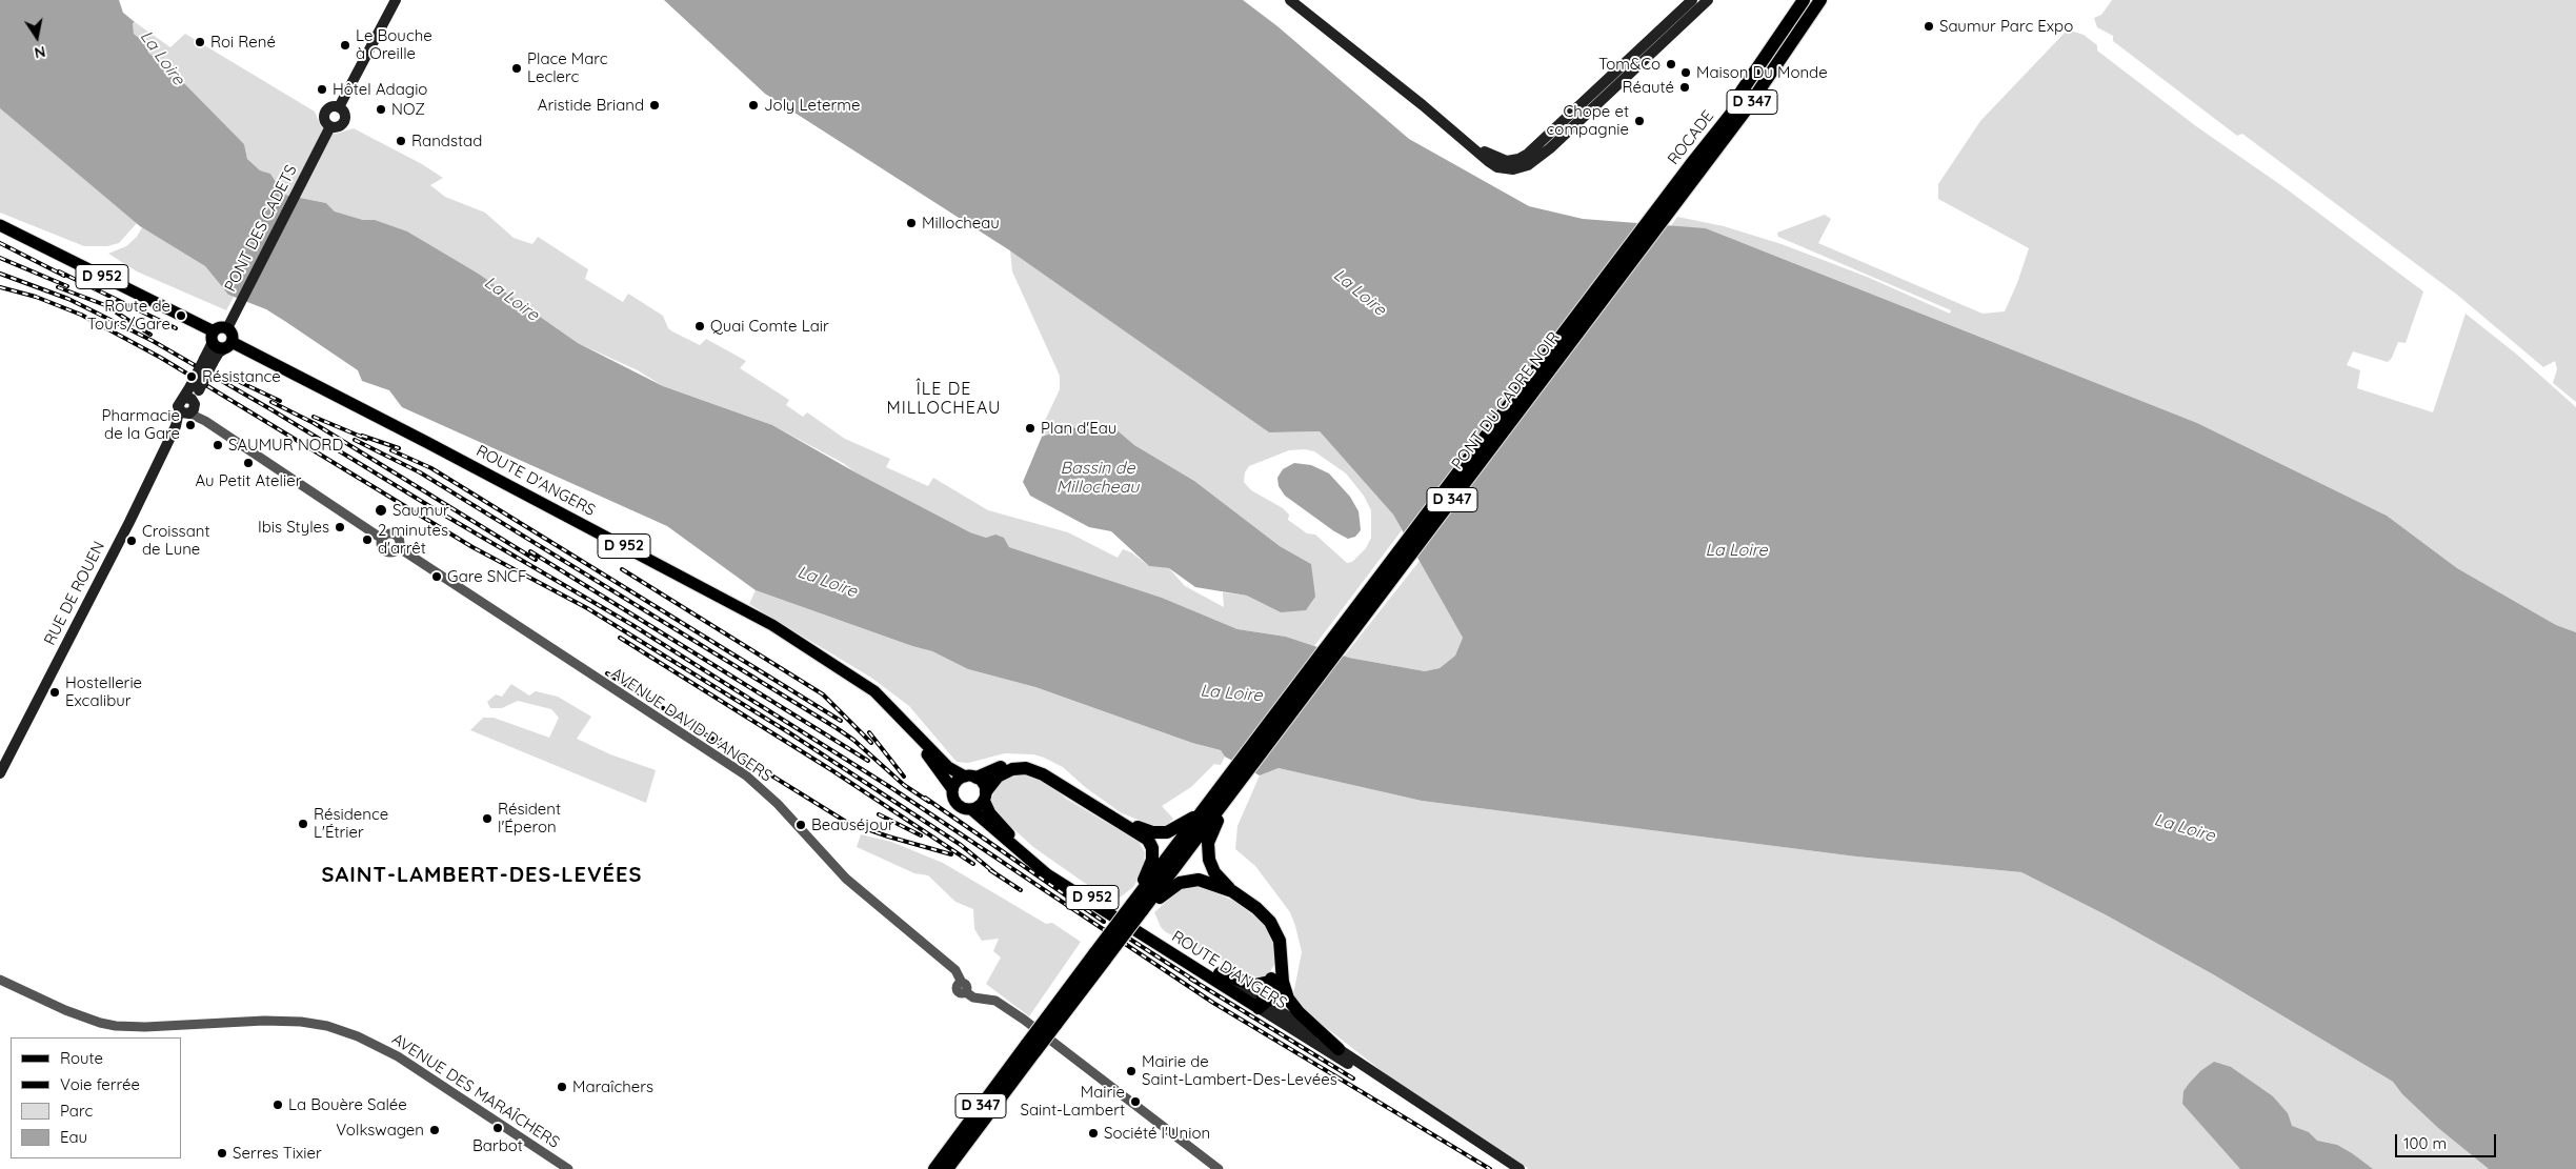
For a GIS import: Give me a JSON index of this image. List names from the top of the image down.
{
  "streets": {
    "highway": ["D 347", "ROCADE", "PONT DU CADRE NOIR"],
    "main road": [
      "PONT DES CADETS",
      "D 952",
      "ROUTE D'ANGERS",
      "RUE DE ROUEN"
    ],
    "street": ["AVENUE DAVID D'ANGERS", "AVENUE DES MARAÎCHERS"]
  },
  "crossings": [
    ["D 347", "ROCADE"],
    ["D 347", "PONT DU CADRE NOIR"],
    ["ROCADE", "PONT DU CADRE NOIR"],
    ["D 952", "ROUTE D'ANGERS"],
    ["RUE DE ROUEN", "AVENUE DAVID D'ANGERS"]
  ],
  "districts": ["ÎLE DE MILLOCHEAU", "SAINT-LAMBERT-DES-LEVÉES"],
  "water": ["La Loire", "Bassin de Millocheau"],
  "places": [
    "Saumur Parc Expo",
    "Roi René",
    "Le Bouche à Oreille",
    "Tom&Co",
    "Place Marc Leclerc",
    "Maison Du Monde",
    "Réauté",
    "Hôtel Adagio",
    "Aristide Briand",
    "Joly Leterme",
    "NOZ",
    "Chope et compagnie",
    "Randstad",
    "Millocheau",
    "Route de Tours/Gare",
    "Quai Comte Lair",
    "Résistance",
    "Pharmacie de la Gare",
    "Plan d'Eau",
    "SAUMUR NORD",
    "Au Petit Atelier",
    "Saumur",
    "Ibis Styles",
    "2 minutes d'arrêt",
    "Croissant de Lune",
    "Gare SNCF",
    "Hostellerie Excalibur",
    "Résident l'Éperon",
    "Résidence L'Étrier",
    "Beauséjour",
    "Mairie de Saint-Lambert-Des-Levées",
    "Maraîchers",
    "Mairie Saint-Lambert",
    "La Bouère Salée",
    "Barbot",
    "Volkswagen",
    "Société l'Union",
    "Serres Tixier"
  ],
  "legend": [
    "Route",
    "Voie ferrée",
    "Parc",
    "Eau"
  ],
  "scale_bar": "100 m",
  "north": "bottom"
}
